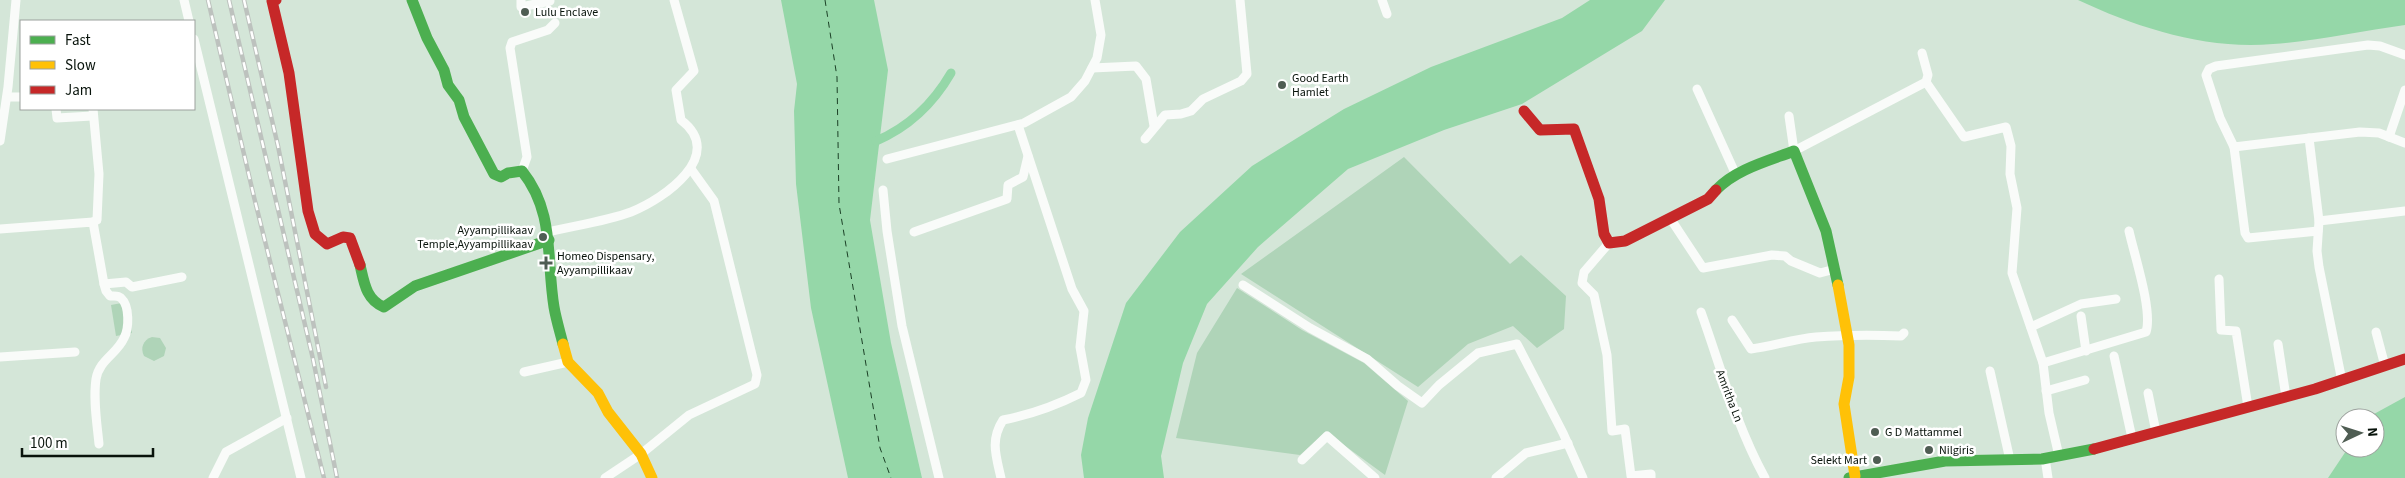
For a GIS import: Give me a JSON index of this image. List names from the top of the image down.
{
  "streets": {
    "street": ["Amritha Ln"]
  },
  "places": {
    "other": [
      "Lulu Enclave",
      "Good Earth Hamlet",
      "Ayyampillikaav Temple,Ayyampillikaav",
      "G D Mattammel",
      "Nilgiris",
      "Selekt Mart"
    ],
    "health": ["Homeo Dispensary, Ayyampillikaav"]
  },
  "legend": ["Fast", "Slow", "Jam"],
  "scale_bar": "100 m",
  "north": "right"
}
